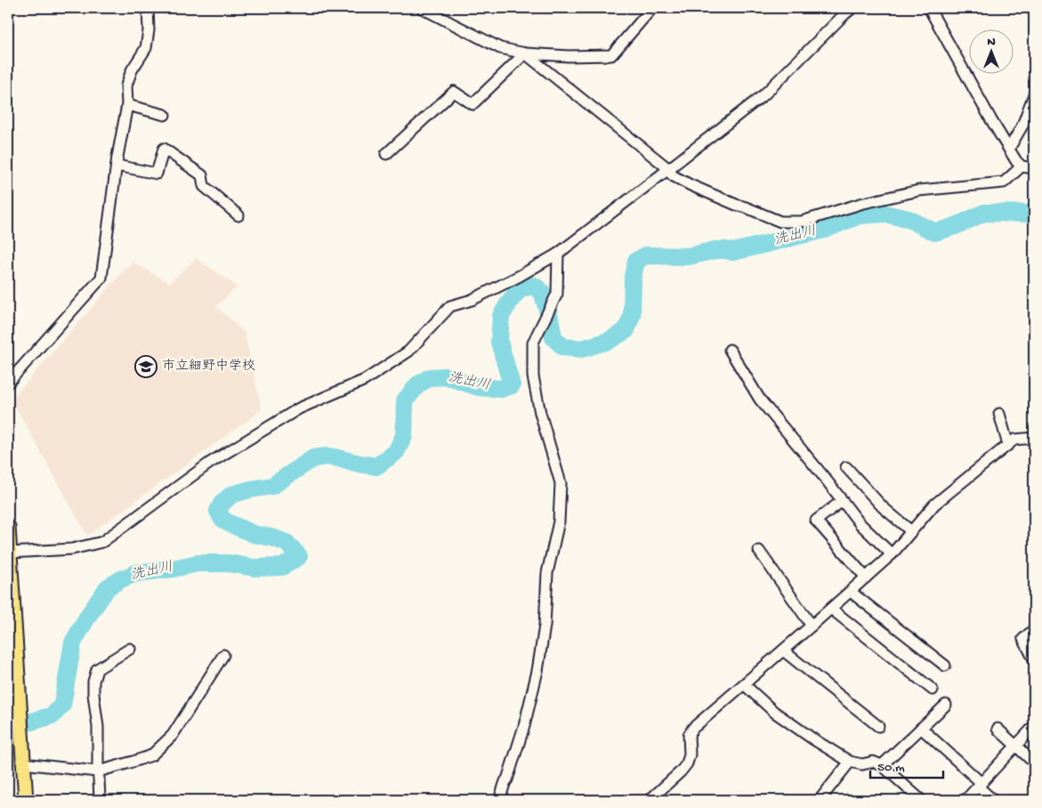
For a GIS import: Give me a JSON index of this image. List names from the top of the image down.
{
  "water": ["洗出川"],
  "places": {
    "school or university": ["市立細野中学校"]
  },
  "scale_bar": "50 m",
  "north": "top"
}
